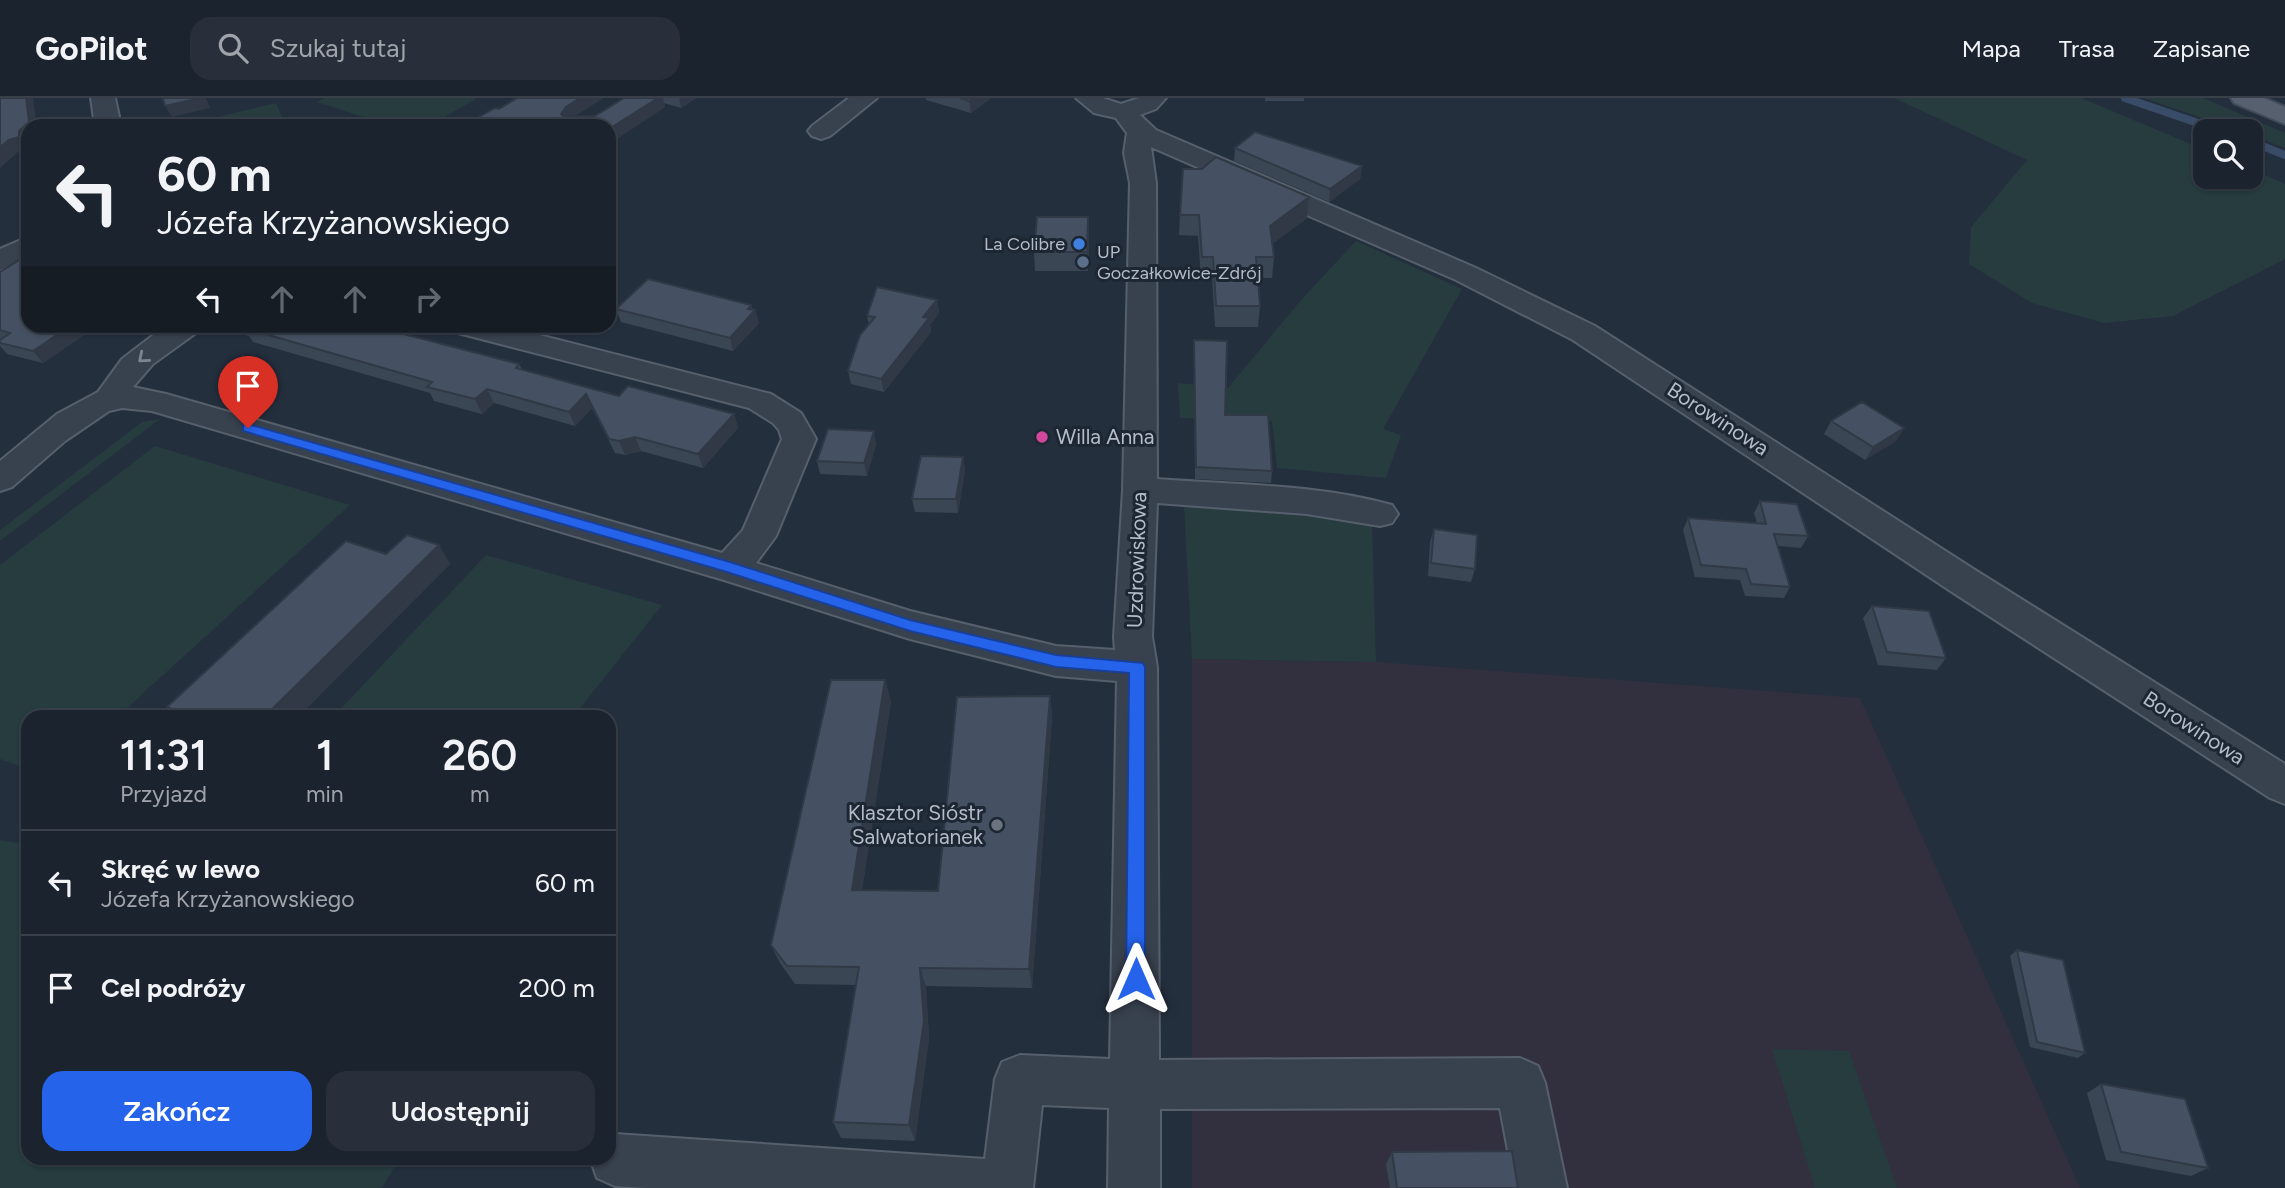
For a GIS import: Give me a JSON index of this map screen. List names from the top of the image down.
{
  "streets": {
    "street": ["Borowinowa", "Uzdrowiskowa"]
  },
  "crossings": [
    ["Borowinowa", "Uzdrowiskowa"]
  ],
  "places": [
    "La Colibre",
    "UP Goczałkowice-Zdrój",
    "Willa Anna",
    "Klasztor Sióstr Salwatorianek"
  ],
  "page": {
    "header": "GoPilot",
    "search": "Szukaj tutaj",
    "nav": ["Mapa", "Trasa", "Zapisane"],
    "turn": ["60 m", "Józefa Krzyżanowskiego"],
    "eta": [
      "11:31",
      "Przyjazd",
      "1",
      "min",
      "260",
      "m"
    ],
    "list": [
      {
        "name": "Skręć w lewo",
        "note": "Józefa Krzyżanowskiego",
        "value": "60 m"
      },
      {
        "name": "Cel podróży",
        "value": "200 m"
      }
    ],
    "buttons": ["Zakończ", "Udostępnij"]
  }
}
